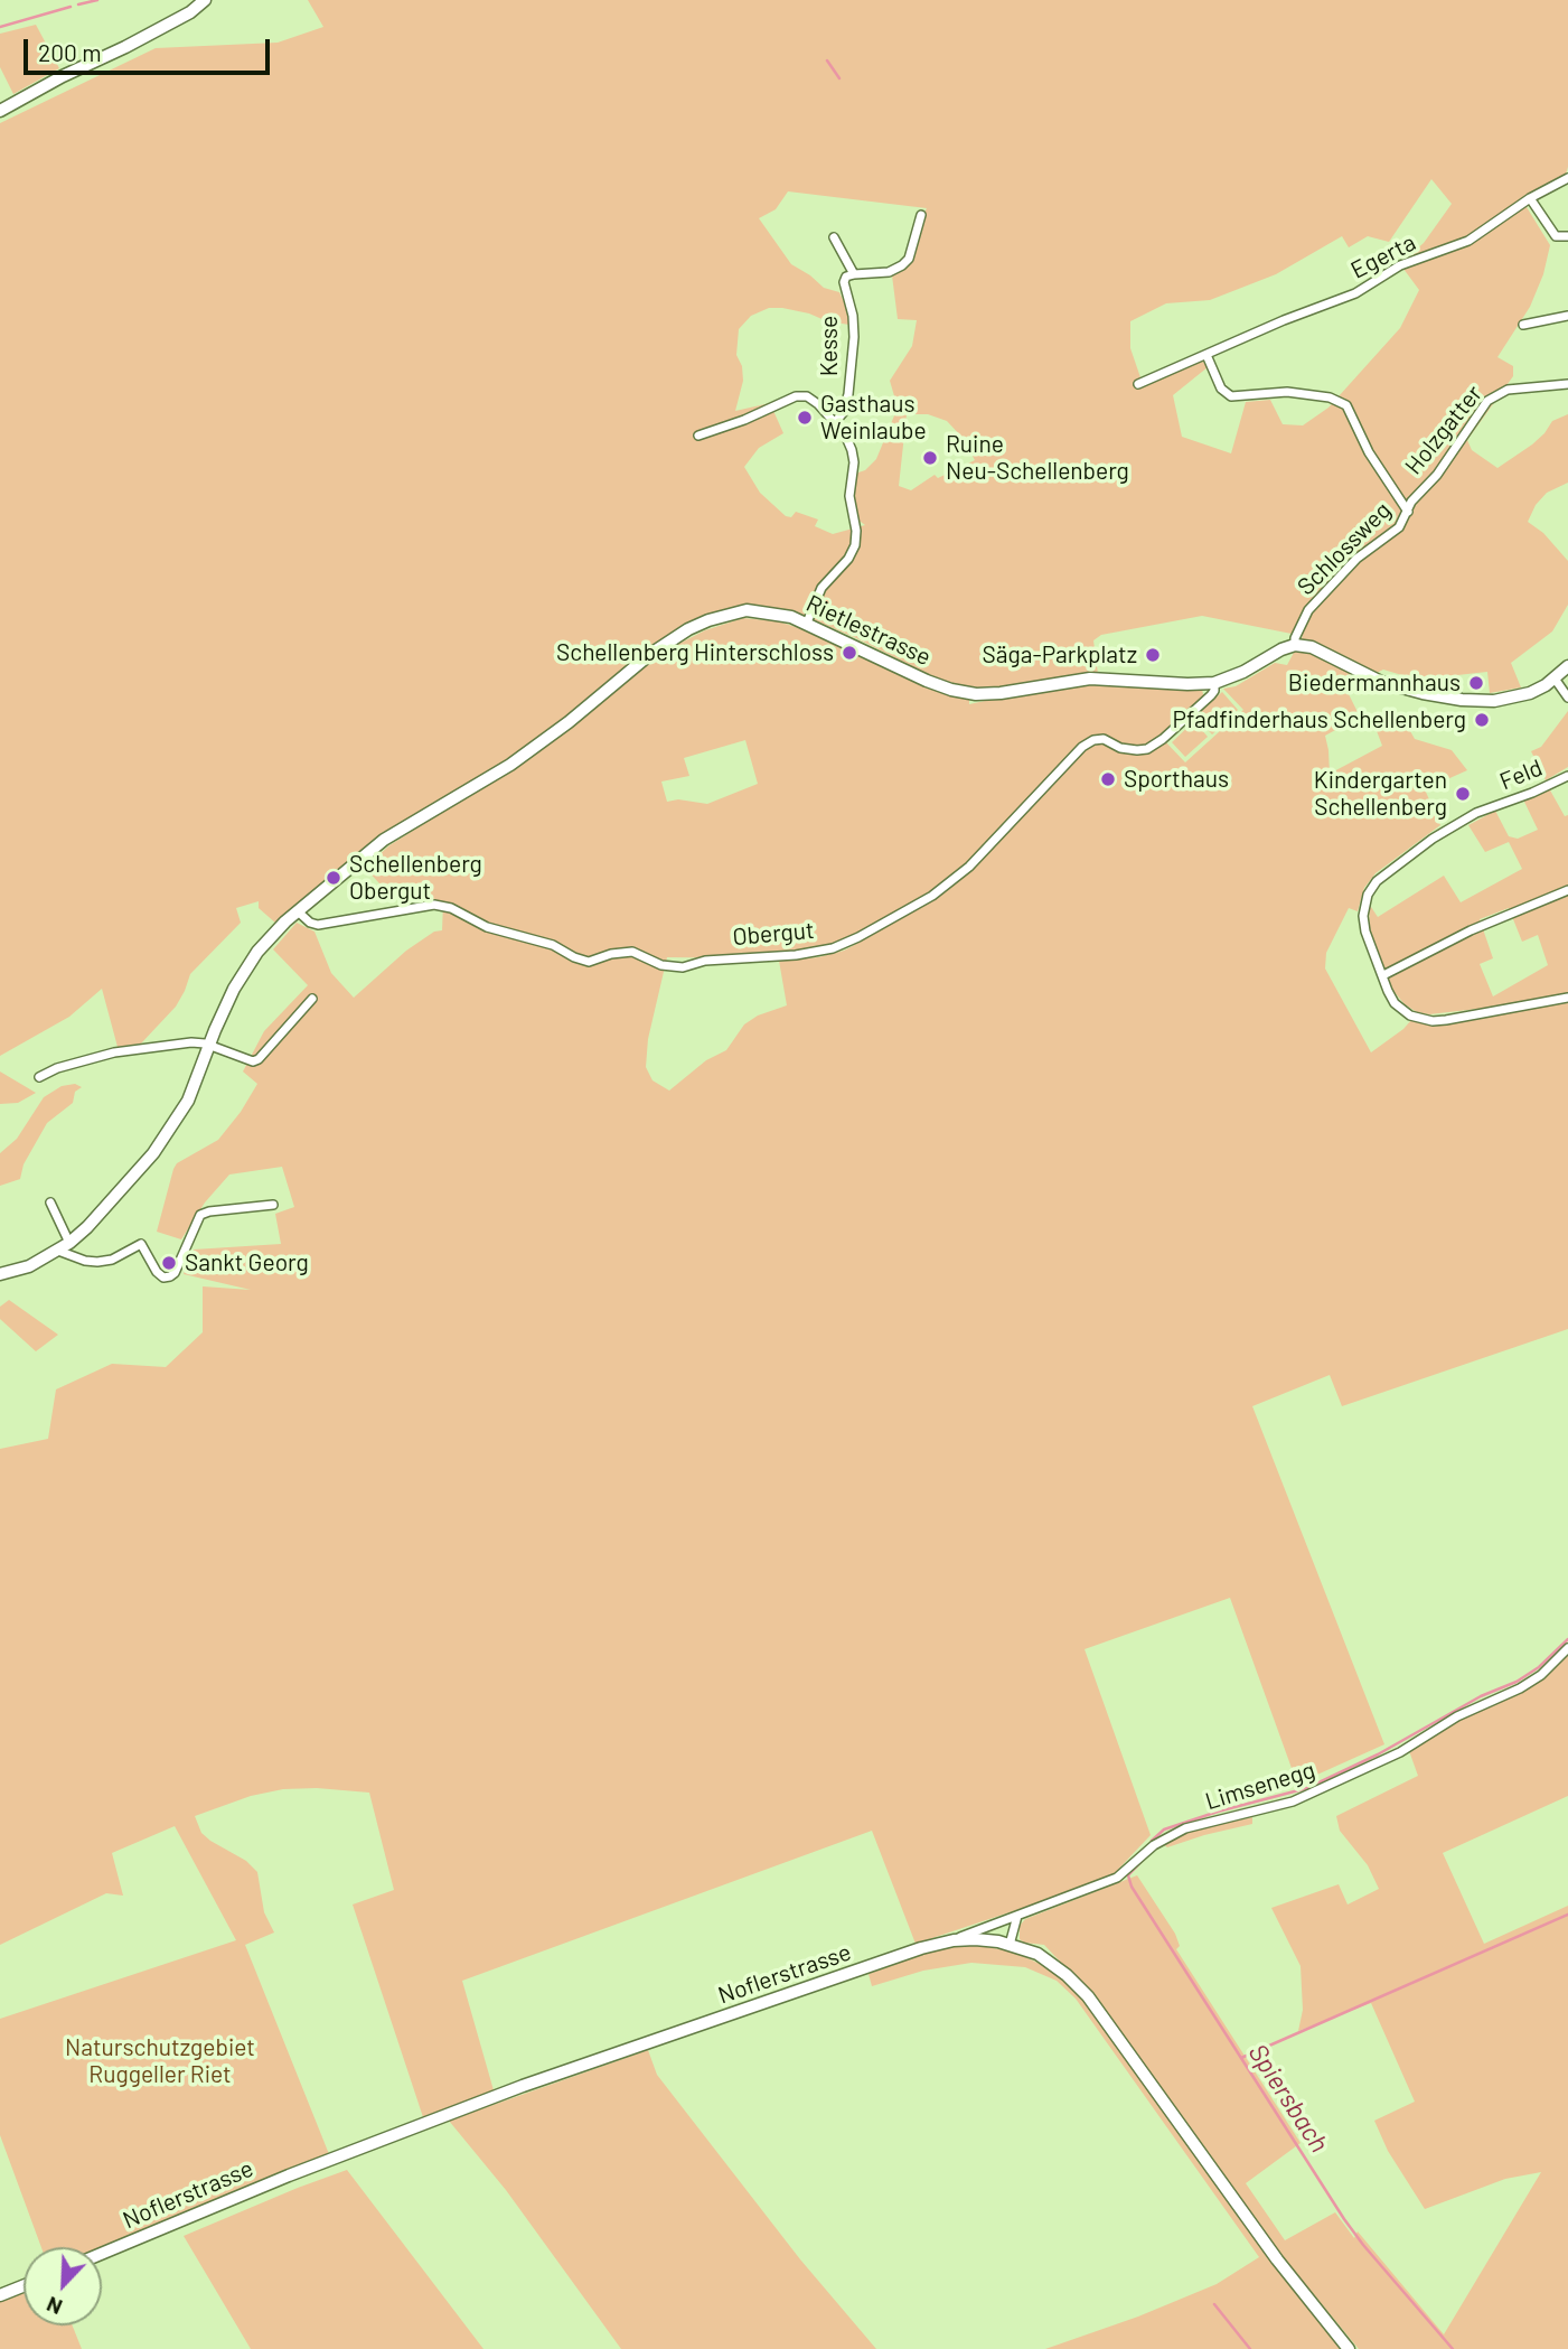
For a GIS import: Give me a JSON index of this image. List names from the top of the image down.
{
  "streets": {
    "street": [
      "Egerta",
      "Kesse",
      "Holzgatter",
      "Schlossweg",
      "Rietlestrasse",
      "Feld",
      "Obergut",
      "Limsenegg",
      "Noflerstrasse"
    ]
  },
  "crossings": [
    ["Egerta", "Schlossweg"],
    ["Holzgatter", "Schlossweg"],
    ["Schlossweg", "Rietlestrasse"],
    ["Rietlestrasse", "Obergut"],
    ["Limsenegg", "Noflerstrasse"]
  ],
  "water": ["Spiersbach"],
  "parks": ["Naturschutzgebiet Ruggeller Riet"],
  "places": [
    "Gasthaus Weinlaube",
    "Ruine Neu-Schellenberg",
    "Schellenberg Hinterschloss",
    "Säga-Parkplatz",
    "Biedermannhaus",
    "Pfadfinderhaus Schellenberg",
    "Sporthaus",
    "Kindergarten Schellenberg",
    "Schellenberg Obergut",
    "Sankt Georg"
  ],
  "scale_bar": "200 m",
  "north": "bottom left"
}
